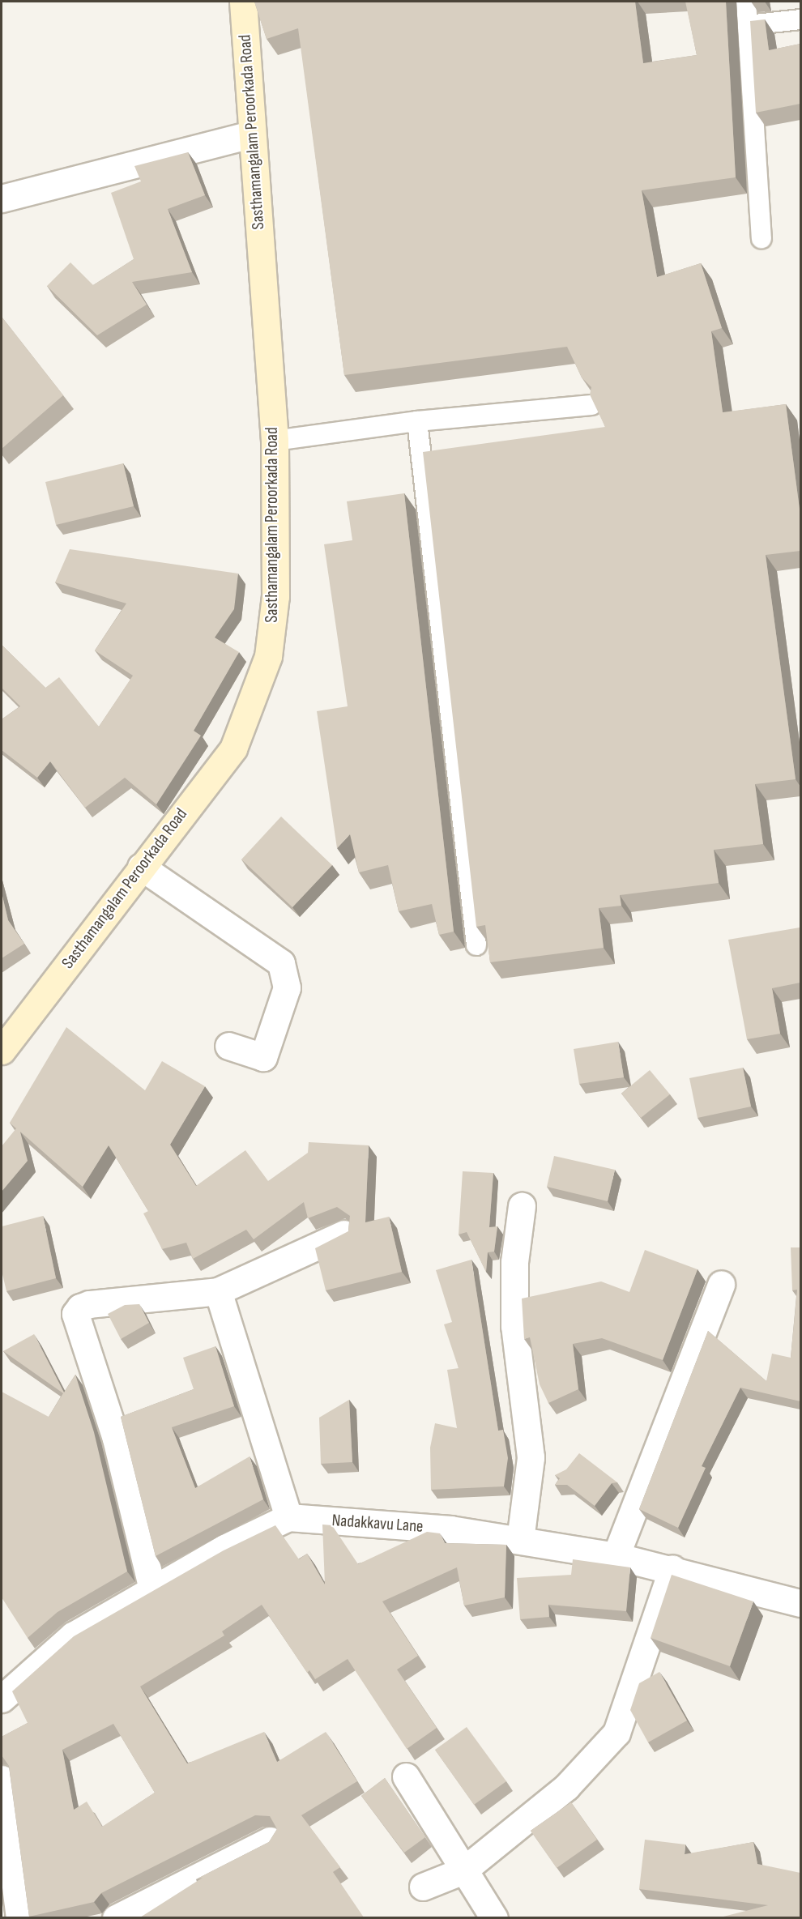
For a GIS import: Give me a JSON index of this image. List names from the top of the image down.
{
  "streets": {
    "street": ["Sasthamangalam Peroorkada Road", "Nadakkavu Lane"]
  }
}
